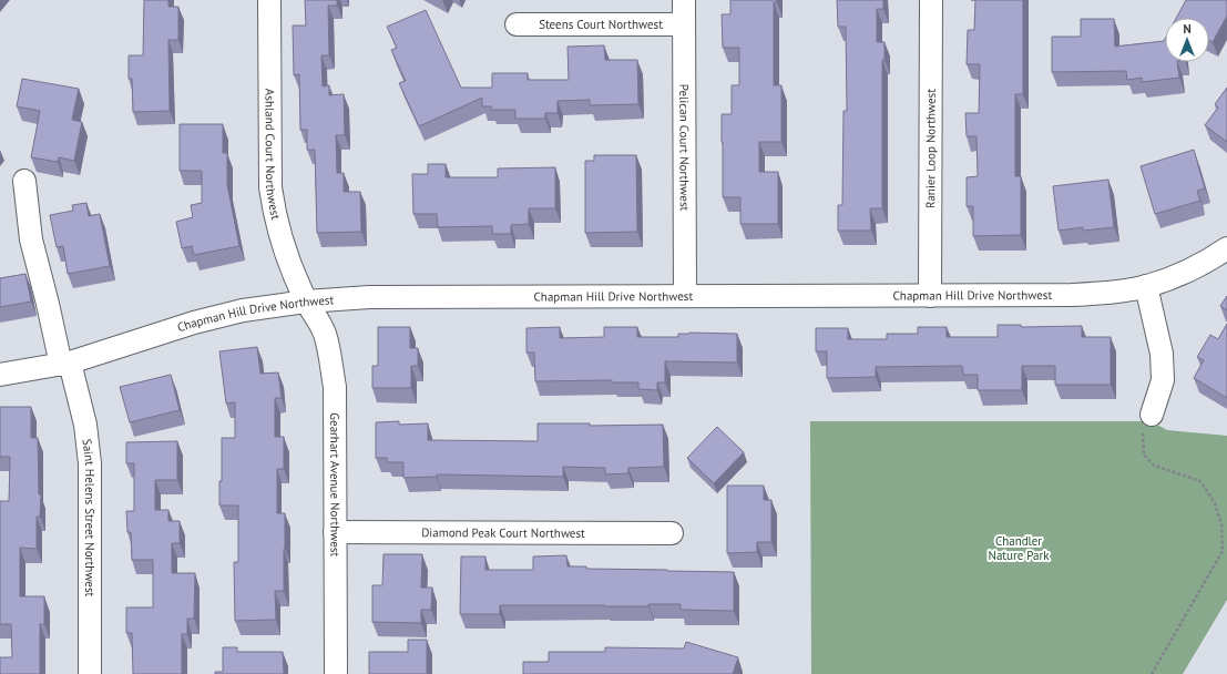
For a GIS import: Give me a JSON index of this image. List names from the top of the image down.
{
  "streets": {
    "street": [
      "Steens Court Northwest",
      "Pelican Court Northwest",
      "Ranier Loop Northwest",
      "Ashland Court Northwest",
      "Chapman Hill Drive Northwest",
      "Gearhart Avenue Northwest",
      "Saint Helens Street Northwest",
      "Diamond Peak Court Northwest"
    ]
  },
  "crossings": [
    ["Steens Court Northwest", "Pelican Court Northwest"],
    ["Pelican Court Northwest", "Chapman Hill Drive Northwest"],
    ["Ranier Loop Northwest", "Chapman Hill Drive Northwest"],
    ["Ashland Court Northwest", "Chapman Hill Drive Northwest"],
    ["Ashland Court Northwest", "Gearhart Avenue Northwest"],
    ["Chapman Hill Drive Northwest", "Gearhart Avenue Northwest"],
    ["Chapman Hill Drive Northwest", "Saint Helens Street Northwest"],
    ["Gearhart Avenue Northwest", "Diamond Peak Court Northwest"]
  ],
  "parks": ["Chandler Nature Park"],
  "north": "top"
}
